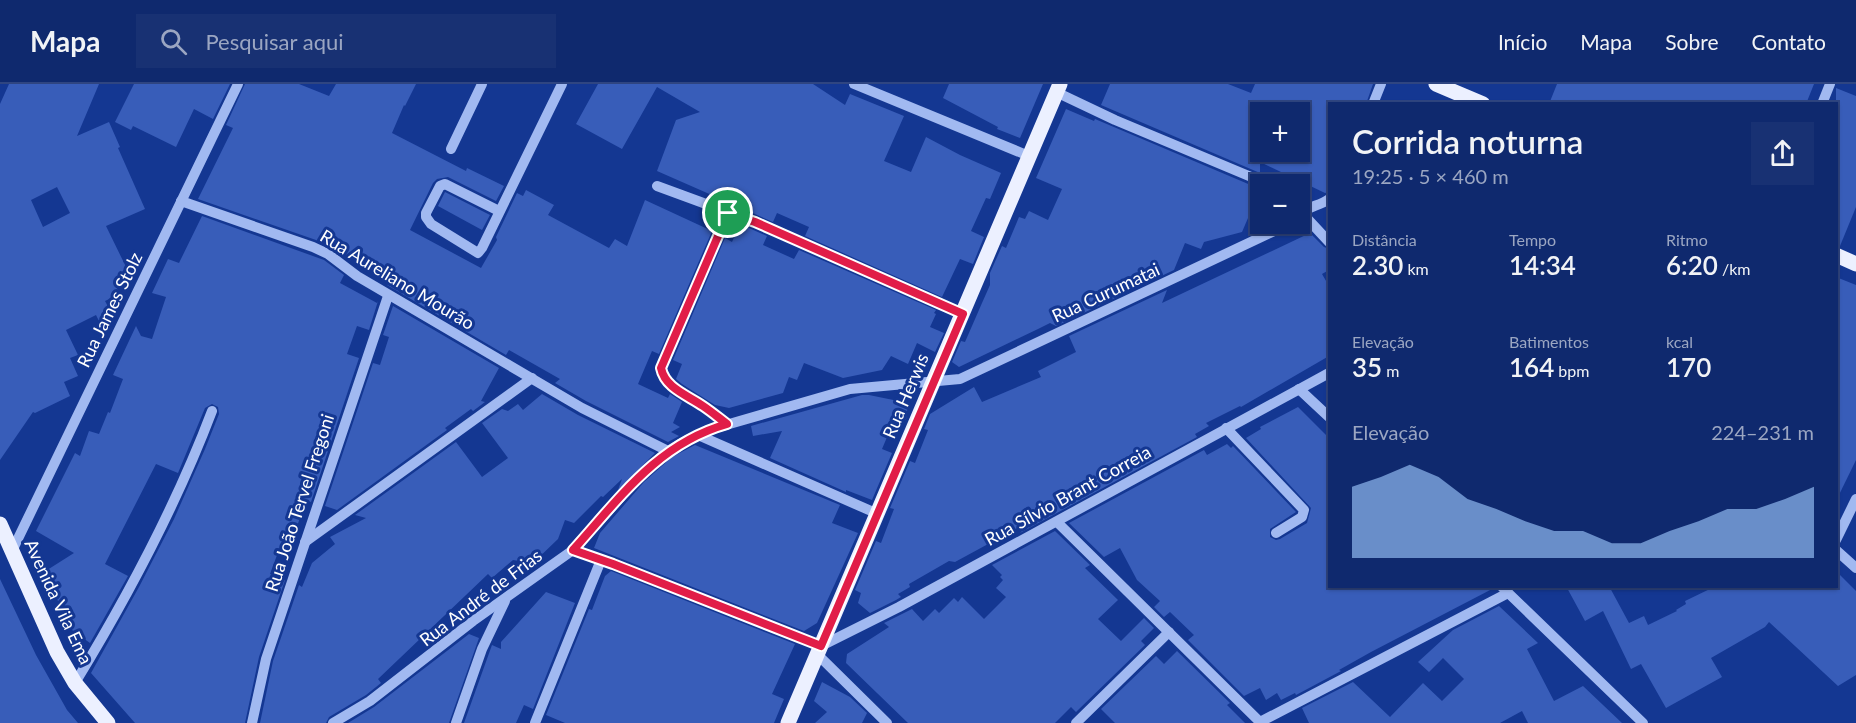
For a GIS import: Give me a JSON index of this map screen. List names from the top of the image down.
{
  "streets": {
    "main road": ["Rua Herwis", "Avenida Vila Ema"],
    "street": [
      "Rua Aureliano Mourão",
      "Rua Curumatai",
      "Rua James Stolz",
      "Rua Sílvio Brant Correia",
      "Rua João Tervel Fregoni",
      "Rua André de Frias"
    ]
  },
  "crossings": [
    ["Rua Aureliano Mourão", "Rua James Stolz"],
    ["Rua Aureliano Mourão", "Rua João Tervel Fregoni"],
    ["Rua Aureliano Mourão", "Rua André de Frias"],
    ["Rua Curumatai", "Rua Herwis"],
    ["Rua Curumatai", "Rua André de Frias"],
    ["Rua James Stolz", "Avenida Vila Ema"],
    ["Rua Herwis", "Rua Sílvio Brant Correia"],
    ["Rua Herwis", "Rua André de Frias"]
  ],
  "page": {
    "header": "Mapa",
    "search": "Pesquisar aqui",
    "nav": [
      "Início",
      "Mapa",
      "Sobre",
      "Contato"
    ],
    "map_buttons": ["+", "−"],
    "heading": ["Corrida noturna", "19:25 · 5 × 460 m"],
    "stats": [
      ["Distância", "2.30 km"],
      ["Tempo", "14:34"],
      ["Ritmo", "6:20 /km"],
      ["Elevação", "35 m"],
      ["Batimentos", "164 bpm"],
      ["kcal", "170"]
    ],
    "chart": ["Elevação", "224–231 m"]
  }
}
